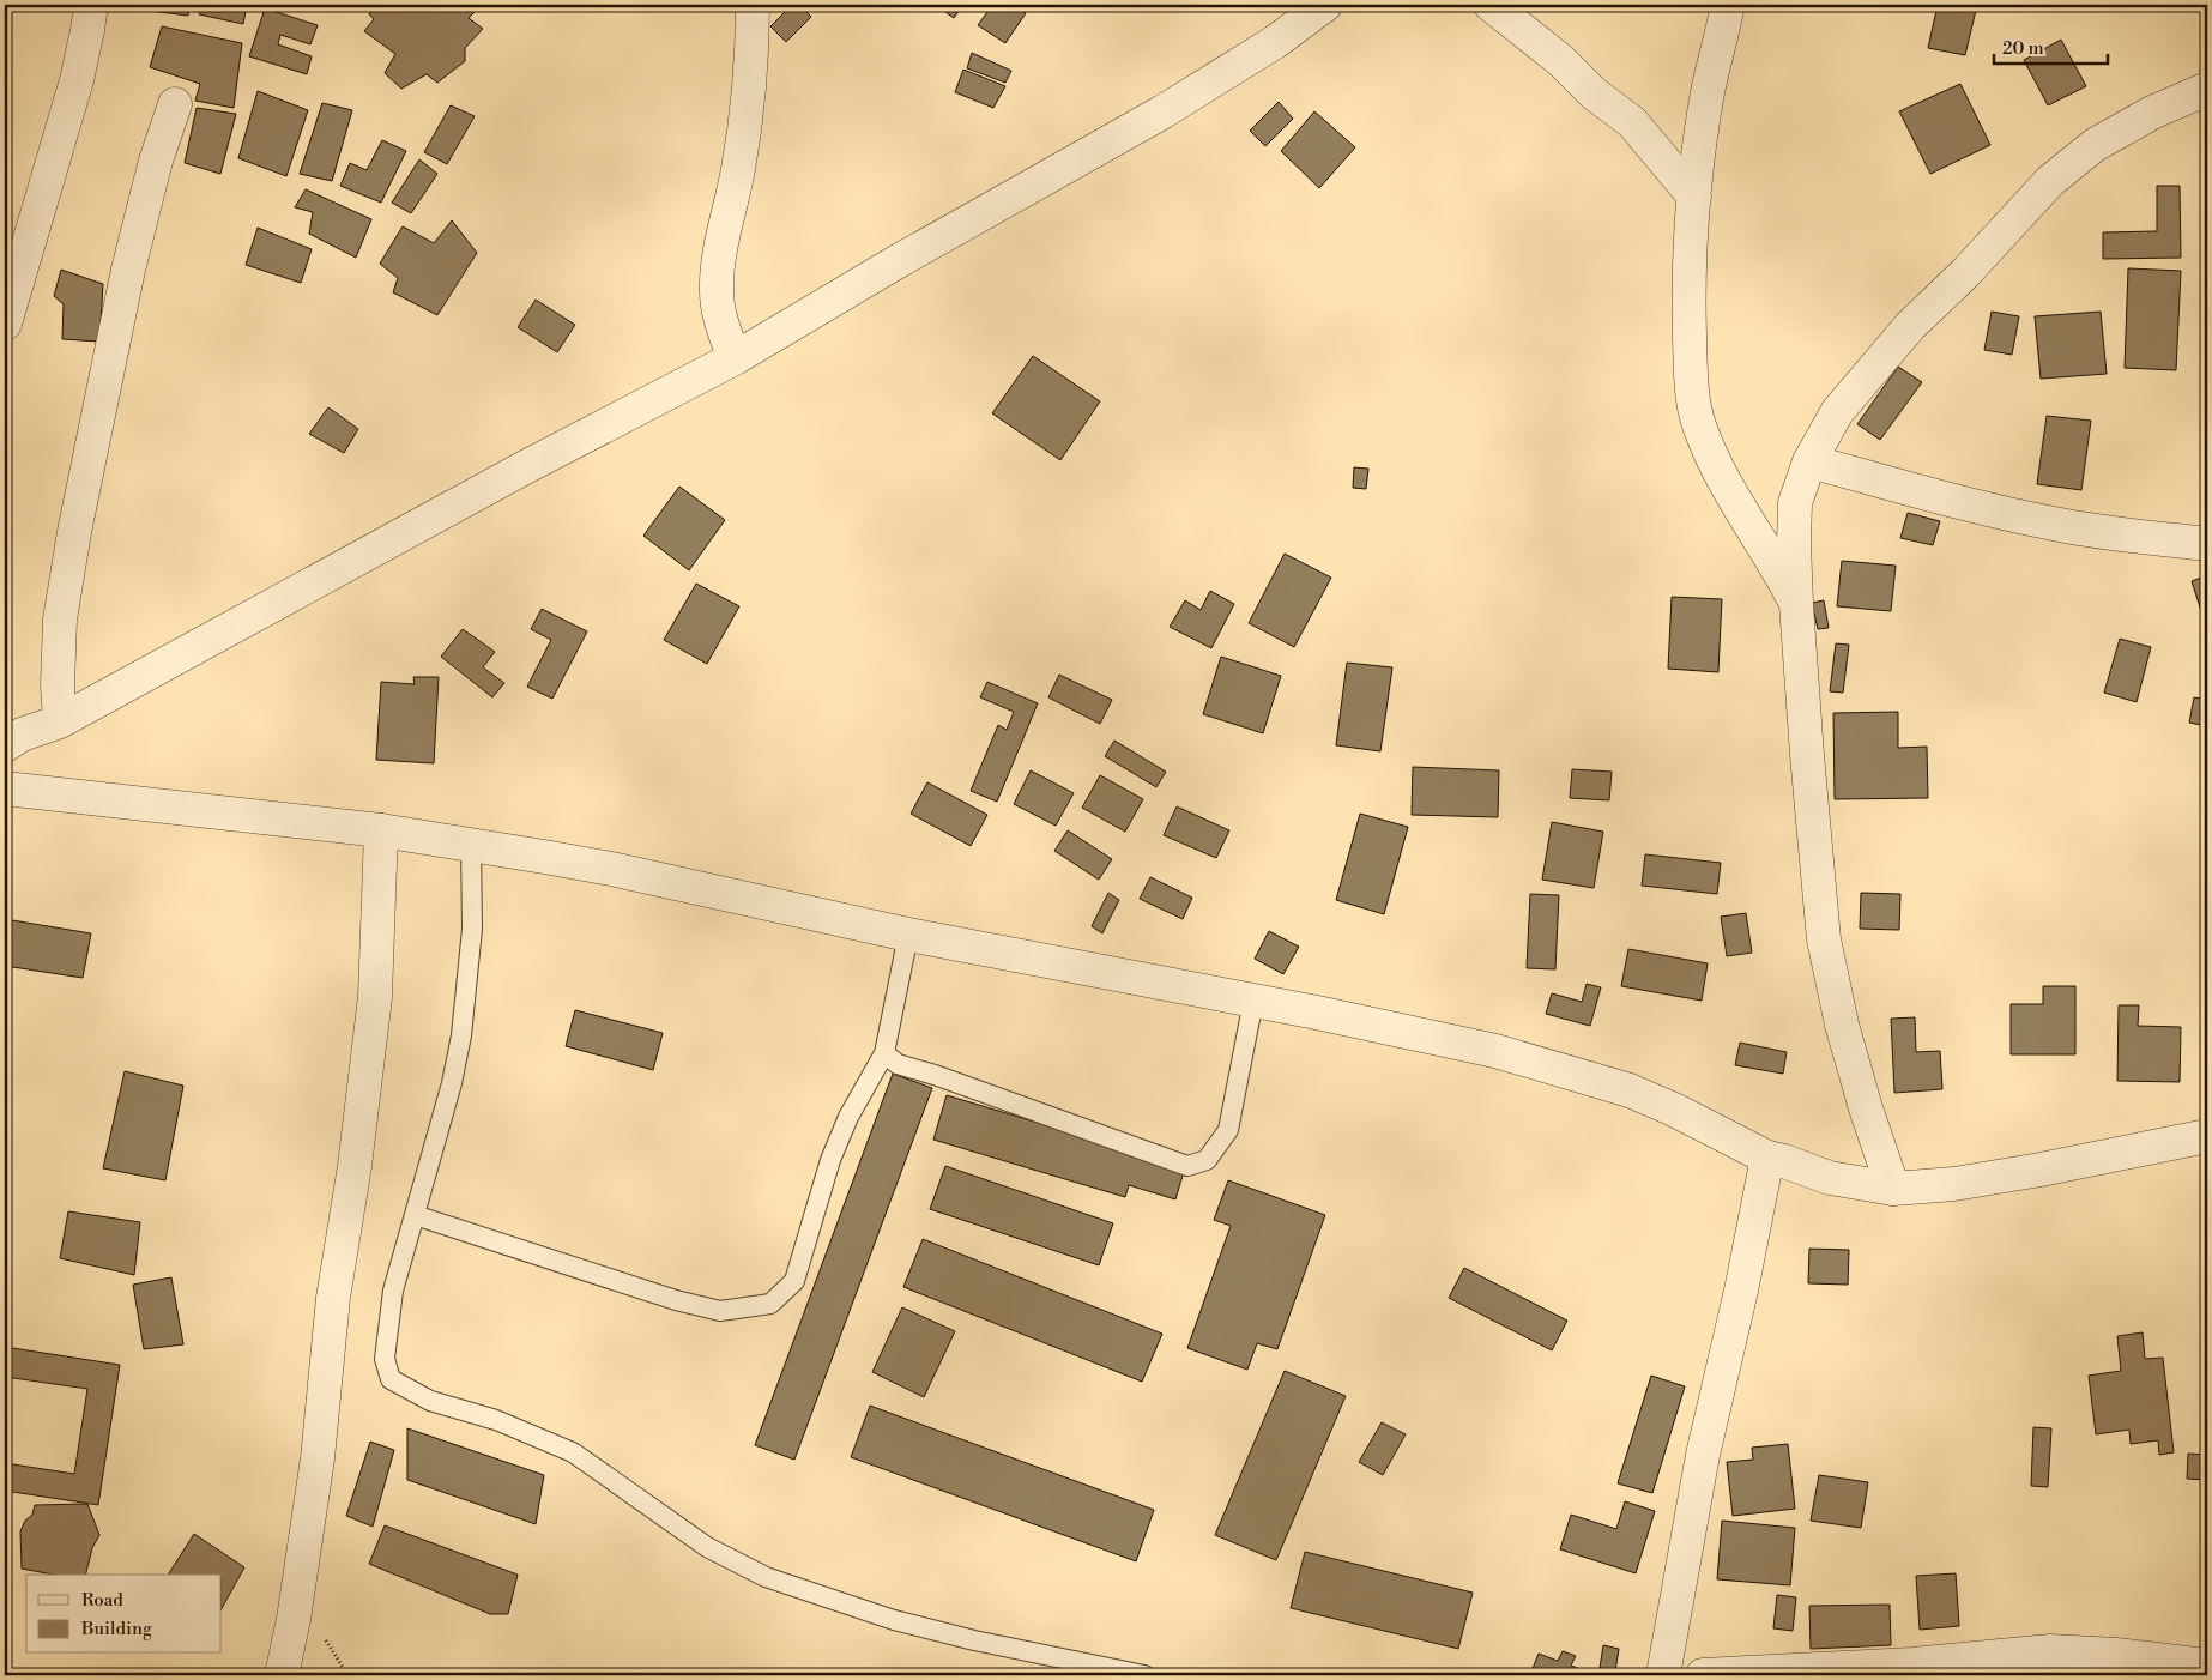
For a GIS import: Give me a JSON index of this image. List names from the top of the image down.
{
  "legend": ["Road", "Building"],
  "scale_bar": "20 m"
}
